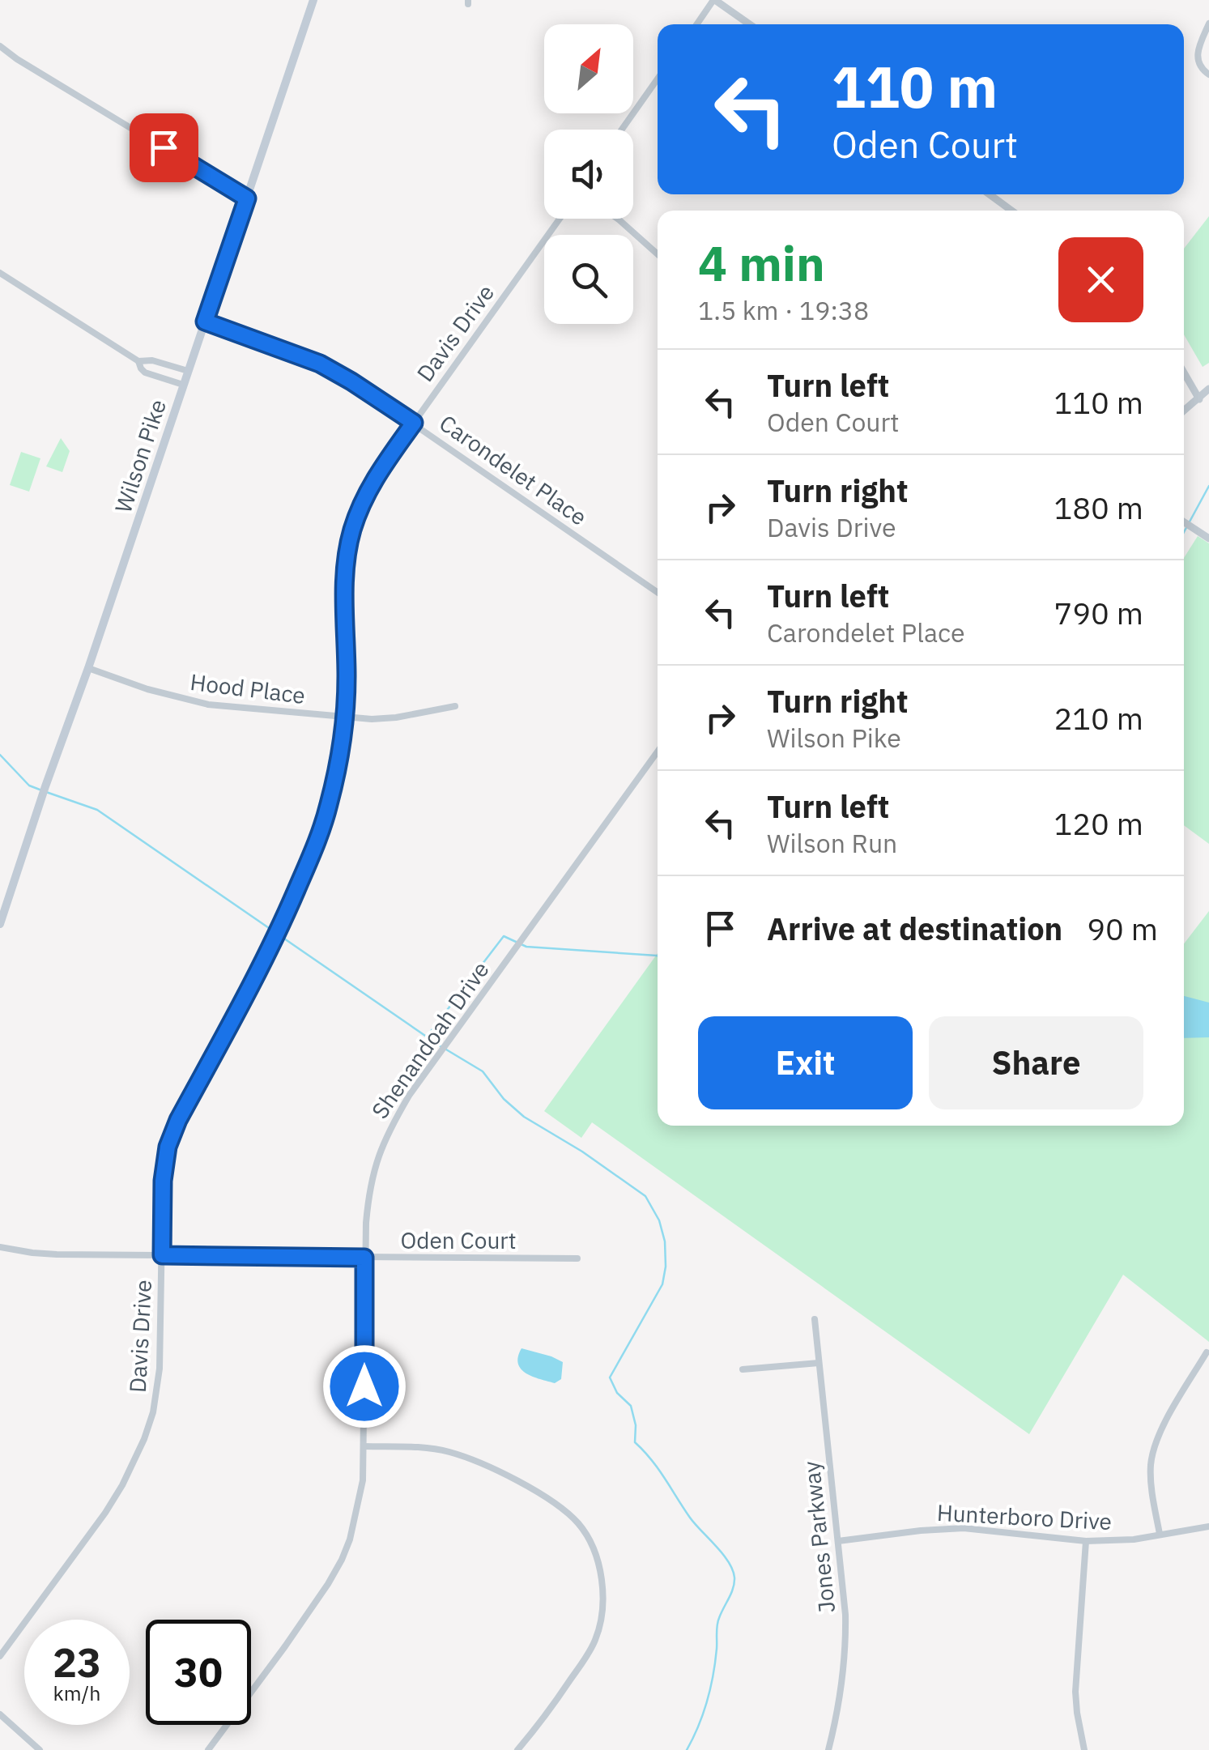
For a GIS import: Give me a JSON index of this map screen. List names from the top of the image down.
{
  "streets": {
    "main road": ["Wilson Pike"],
    "street": [
      "Davis Drive",
      "Carondelet Place",
      "Hood Place",
      "Shenandoah Drive",
      "Oden Court",
      "Hunterboro Drive",
      "Jones Parkway"
    ]
  },
  "crossings": [
    ["Davis Drive", "Carondelet Place"],
    ["Davis Drive", "Hood Place"],
    ["Davis Drive", "Oden Court"],
    ["Wilson Pike", "Carondelet Place"],
    ["Wilson Pike", "Hood Place"],
    ["Shenandoah Drive", "Oden Court"],
    ["Hunterboro Drive", "Jones Parkway"]
  ],
  "north": "top right",
  "page": {
    "turn": ["110 m", "Oden Court"],
    "heading": ["4 min", "1.5 km · 19:38"],
    "list": [
      {
        "name": "Turn left",
        "note": "Oden Court",
        "value": "110 m"
      },
      {
        "name": "Turn right",
        "note": "Davis Drive",
        "value": "180 m"
      },
      {
        "name": "Turn left",
        "note": "Carondelet Place",
        "value": "790 m"
      },
      {
        "name": "Turn right",
        "note": "Wilson Pike",
        "value": "210 m"
      },
      {
        "name": "Turn left",
        "note": "Wilson Run",
        "value": "120 m"
      },
      {
        "name": "Arrive at destination",
        "value": "90 m"
      }
    ],
    "buttons": ["Exit", "Share"],
    "speed": "23 km/h",
    "limit": "30"
  }
}
